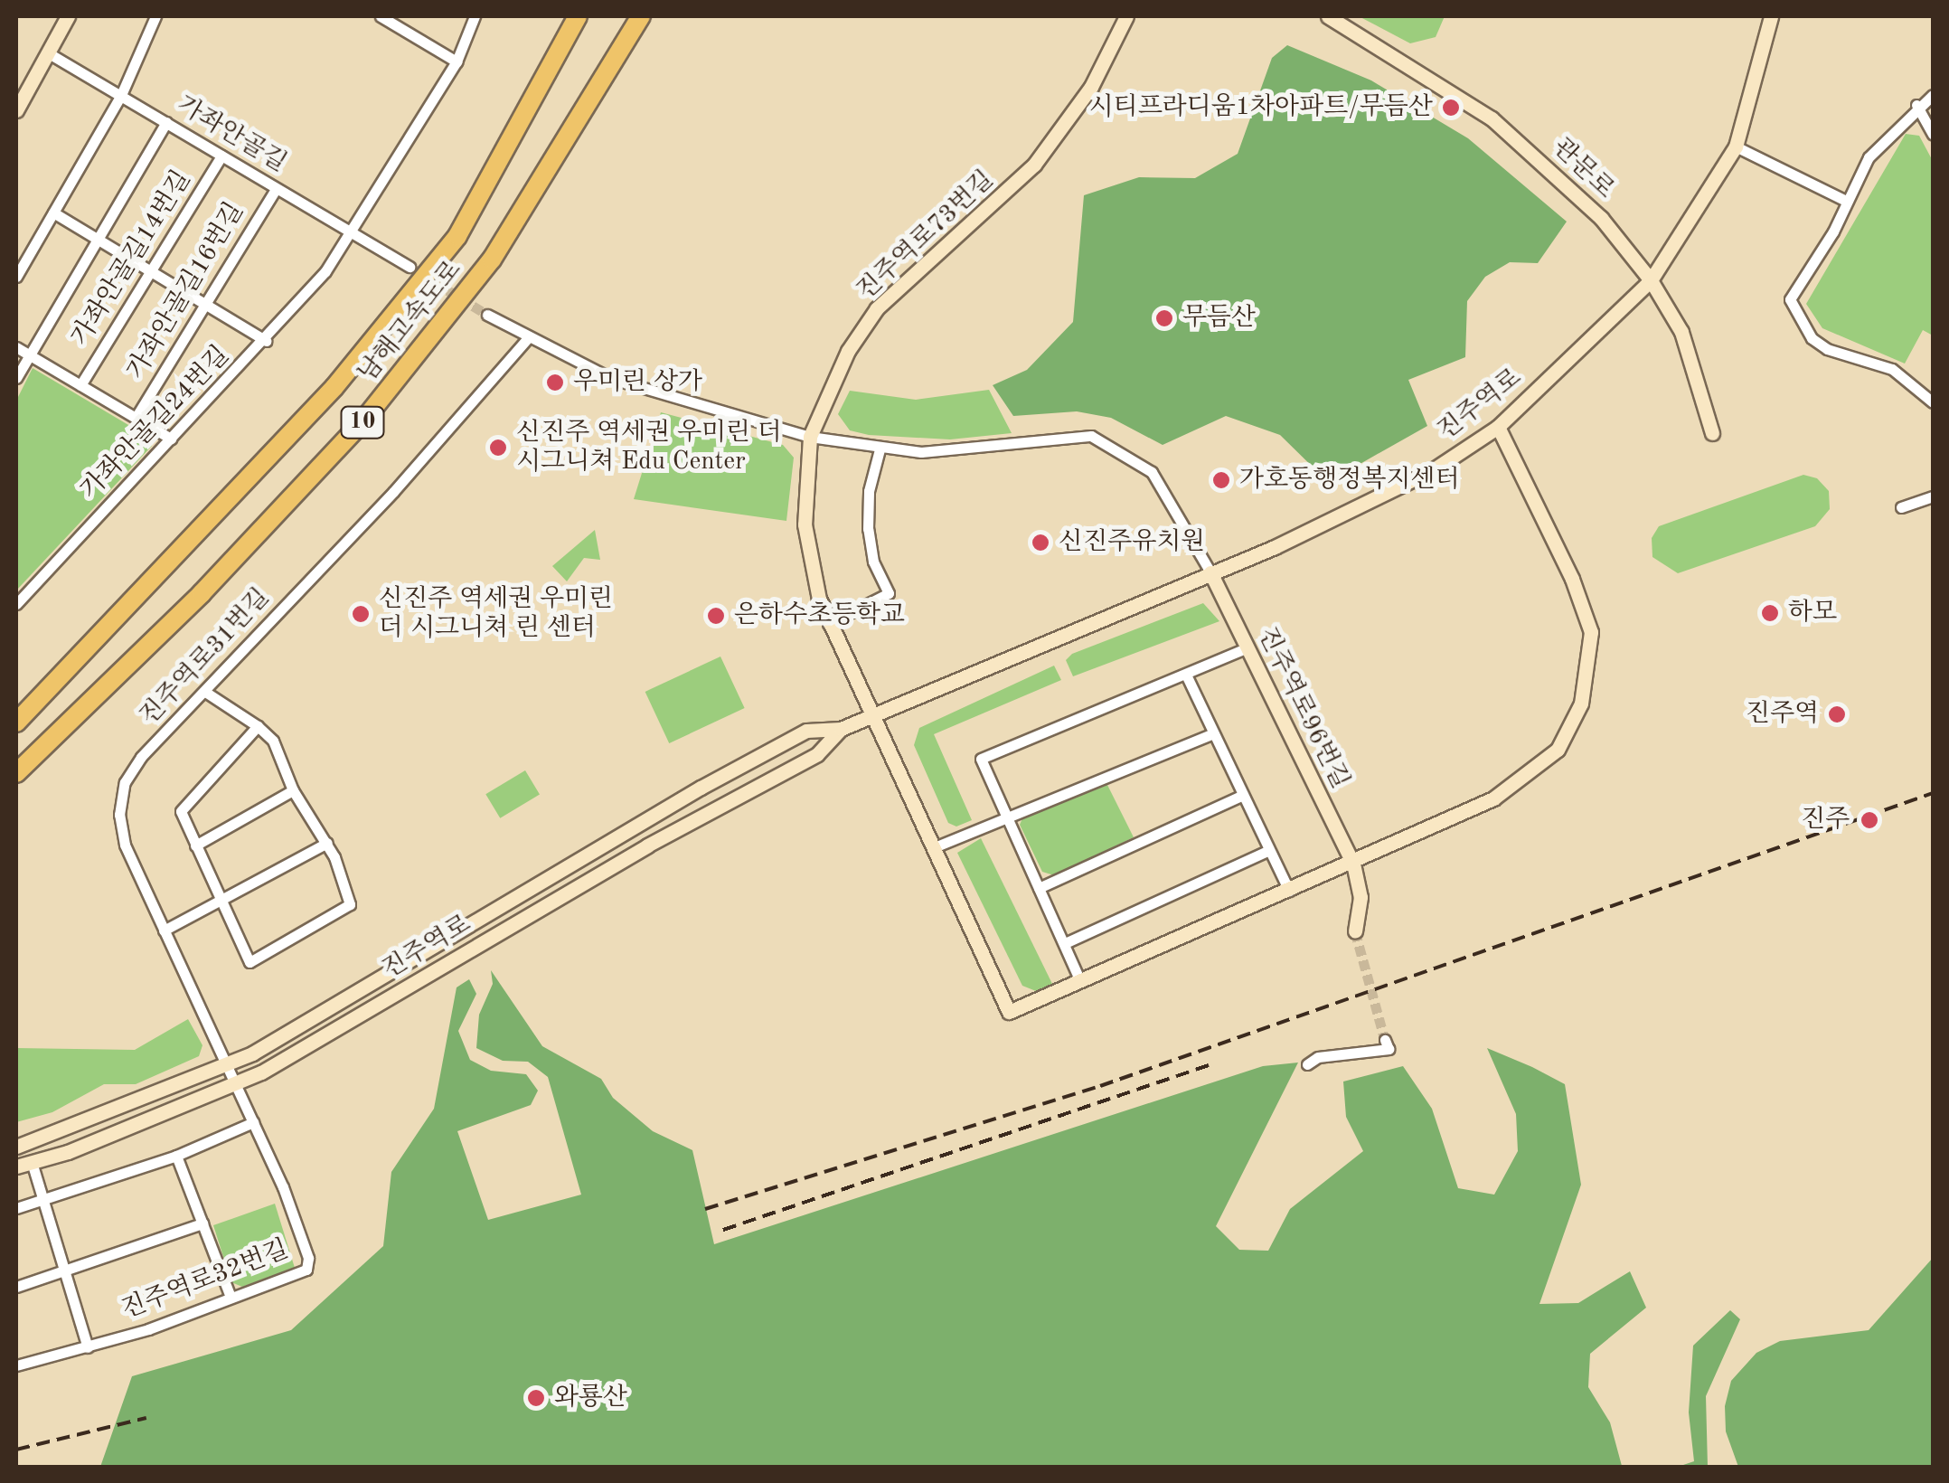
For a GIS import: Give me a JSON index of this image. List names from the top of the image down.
{
  "streets": {
    "highway": ["남해고속도로", "10"],
    "street": [
      "가좌안골길",
      "관문로",
      "진주역로73번길",
      "가좌안골길14번길",
      "가좌안골길16번길",
      "진주역로",
      "가좌안골길24번길",
      "진주역로31번길",
      "진주역로96번길",
      "진주역로32번길"
    ]
  },
  "crossings": [
    ["가좌안골길", "가좌안골길14번길"],
    ["가좌안골길", "가좌안골길16번길"],
    ["가좌안골길", "가좌안골길24번길"],
    ["관문로", "진주역로"],
    ["진주역로73번길", "진주역로"],
    ["진주역로", "진주역로31번길"],
    ["진주역로", "진주역로96번길"],
    ["진주역로", "진주역로32번길"],
    ["진주역로31번길", "진주역로32번길"]
  ],
  "places": [
    "시티프라디움1차아파트/무듬산",
    "무듬산",
    "우미린 상가",
    "신진주 역세권 우미린 더 시그니쳐 Edu Center",
    "가호동행정복지센터",
    "신진주유치원",
    "하모",
    "신진주 역세권 우미린 더 시그니쳐 린 센터",
    "은하수초등학교",
    "진주역",
    "진주",
    "와룡산"
  ]
}
